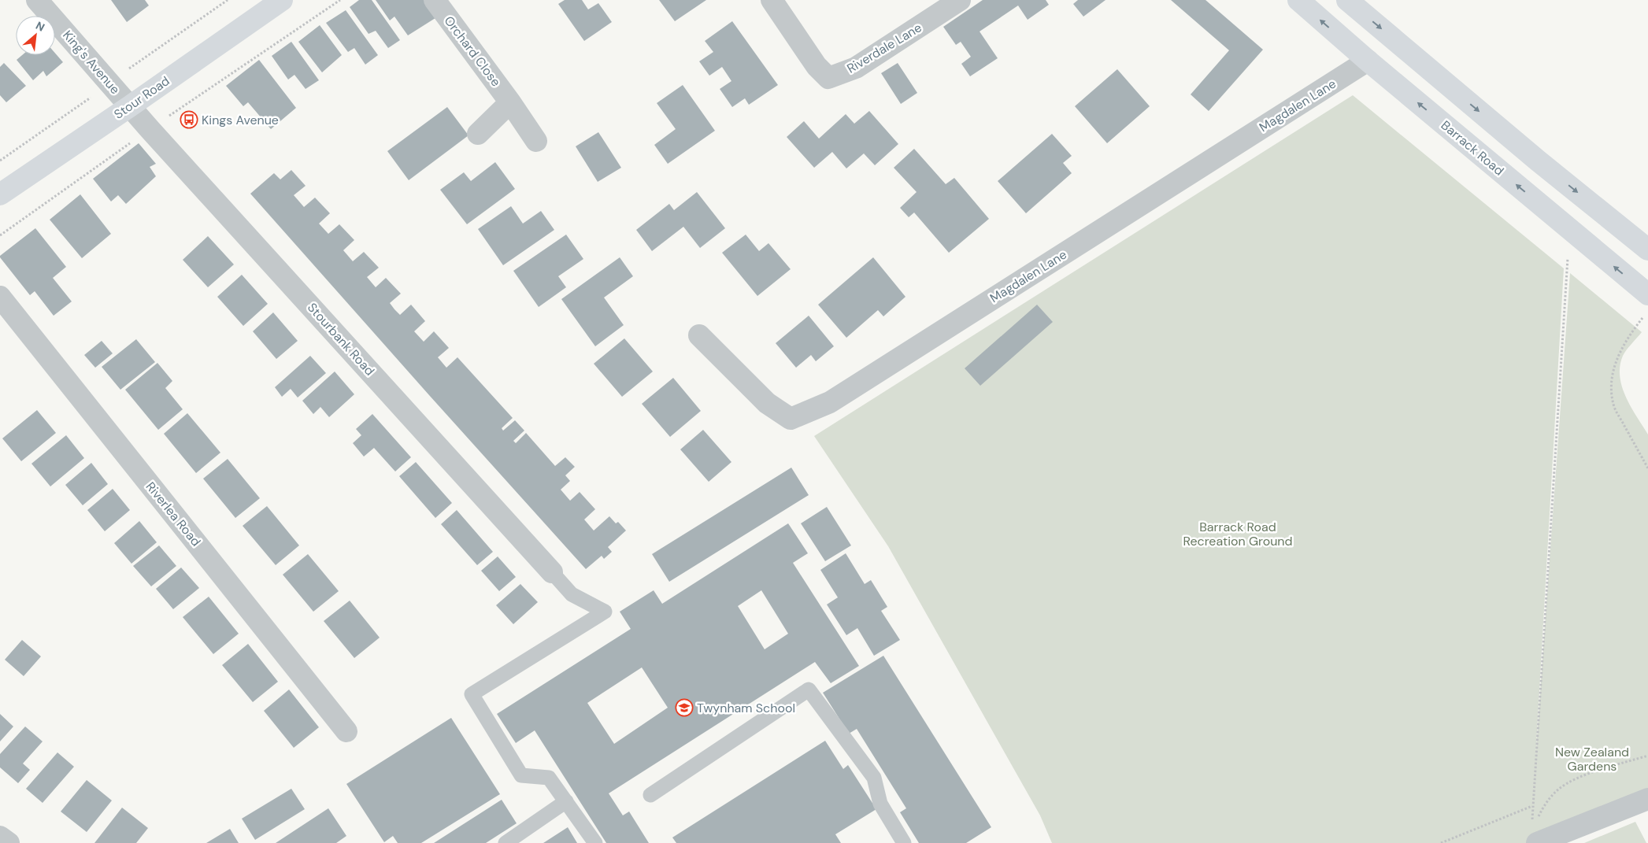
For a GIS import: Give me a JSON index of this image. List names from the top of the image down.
{
  "streets": {
    "main road": ["Stour Road", "Barrack Road"],
    "street": [
      "Riverdale Lane",
      "Orchard Close",
      "King's Avenue",
      "Magdalen Lane",
      "Stourbank Road",
      "Riverlea Road"
    ]
  },
  "crossings": [
    ["King's Avenue", "Stour Road"],
    ["King's Avenue", "Stourbank Road"],
    ["Stour Road", "Stourbank Road"],
    ["Magdalen Lane", "Barrack Road"]
  ],
  "parks": ["Barrack Road Recreation Ground", "New Zealand Gardens"],
  "places": {
    "bus stop": ["Kings Avenue"],
    "school or university": ["Twynham School"]
  },
  "north": "top right"
}
